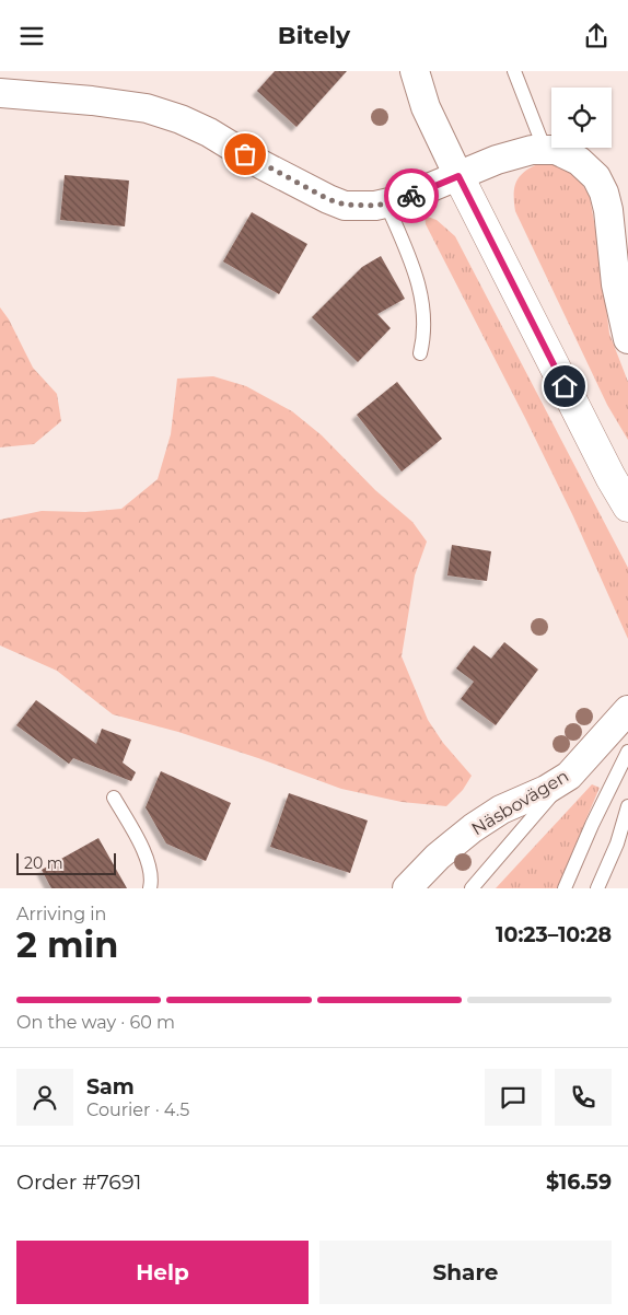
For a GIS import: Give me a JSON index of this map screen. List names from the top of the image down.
{
  "streets": {
    "street": ["Näsbovägen"]
  },
  "scale_bar": "20 m",
  "page": {
    "header": "Bitely",
    "scale": "20 m",
    "heading": ["2 min", "Arriving in", "10:23–10:28"],
    "panel": [
      "Sam",
      "Courier · 4.5",
      "Order #7691",
      "$16.59"
    ],
    "bar": "On the way · 60 m",
    "buttons": ["Help", "Share"]
  }
}
